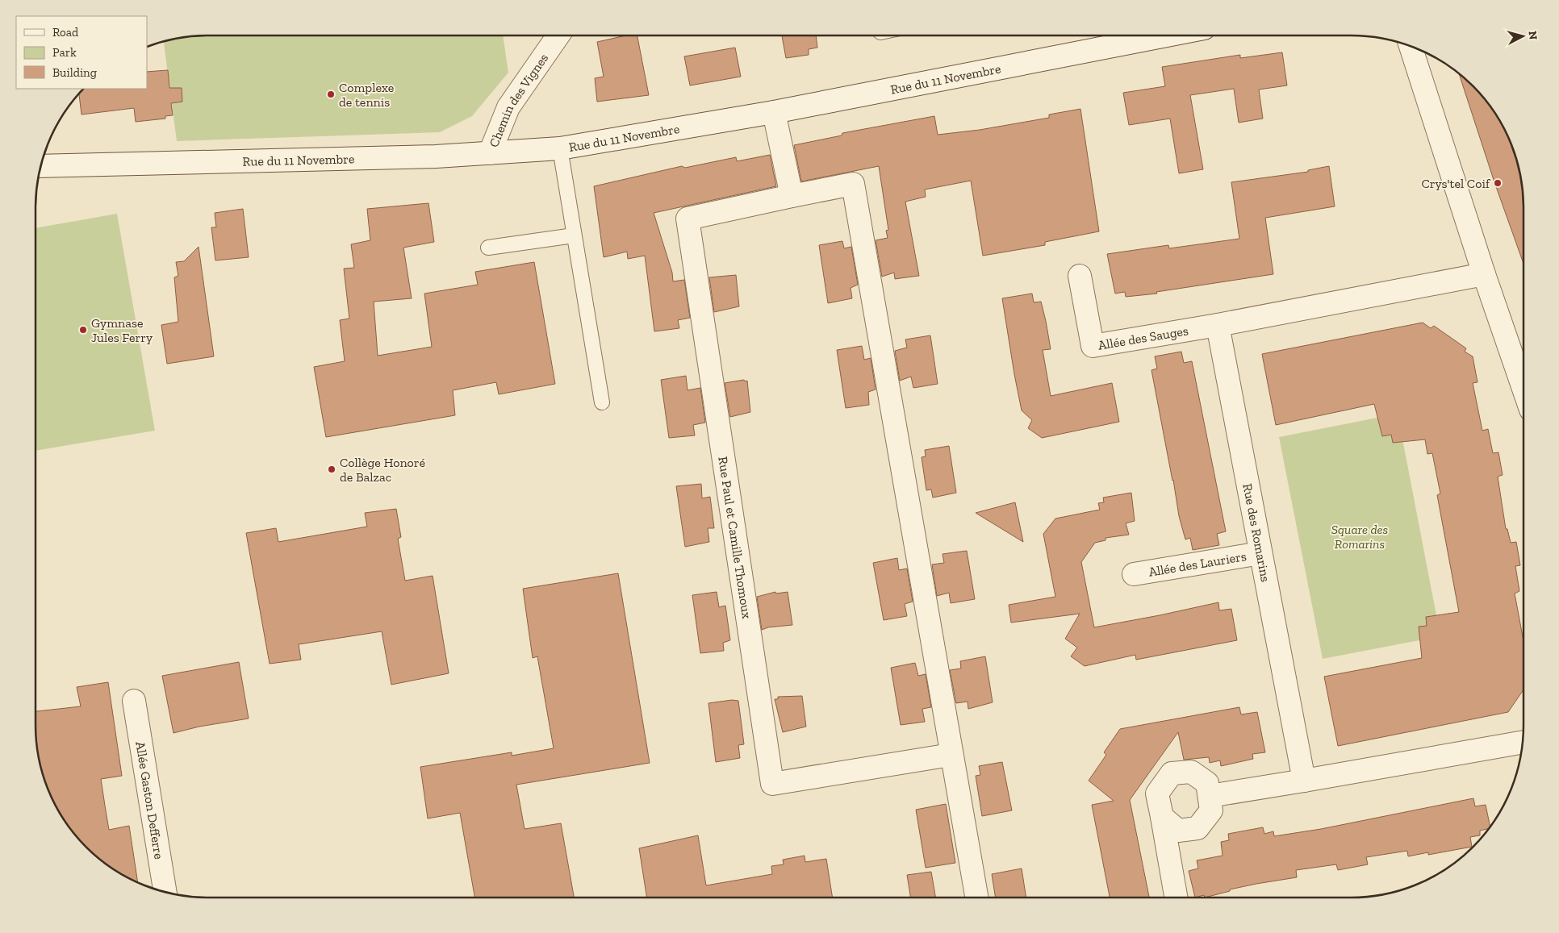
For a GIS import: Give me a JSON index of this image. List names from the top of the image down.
{
  "streets": {
    "street": [
      "Rue du 11 Novembre",
      "Chemin des Vignes",
      "Allée des Sauges",
      "Rue des Romarins",
      "Rue Paul et Camille Thomoux",
      "Allée des Lauriers",
      "Allée Gaston Defferre"
    ]
  },
  "crossings": [
    ["Rue du 11 Novembre", "Chemin des Vignes"],
    ["Allée des Sauges", "Rue des Romarins"],
    ["Rue des Romarins", "Allée des Lauriers"]
  ],
  "parks": ["Square des Romarins"],
  "places": [
    "Complexe de tennis",
    "Crys'tel Coif",
    "Gymnase Jules Ferry",
    "Collège Honoré de Balzac"
  ],
  "legend": ["Road", "Park", "Building"],
  "north": "right"
}
